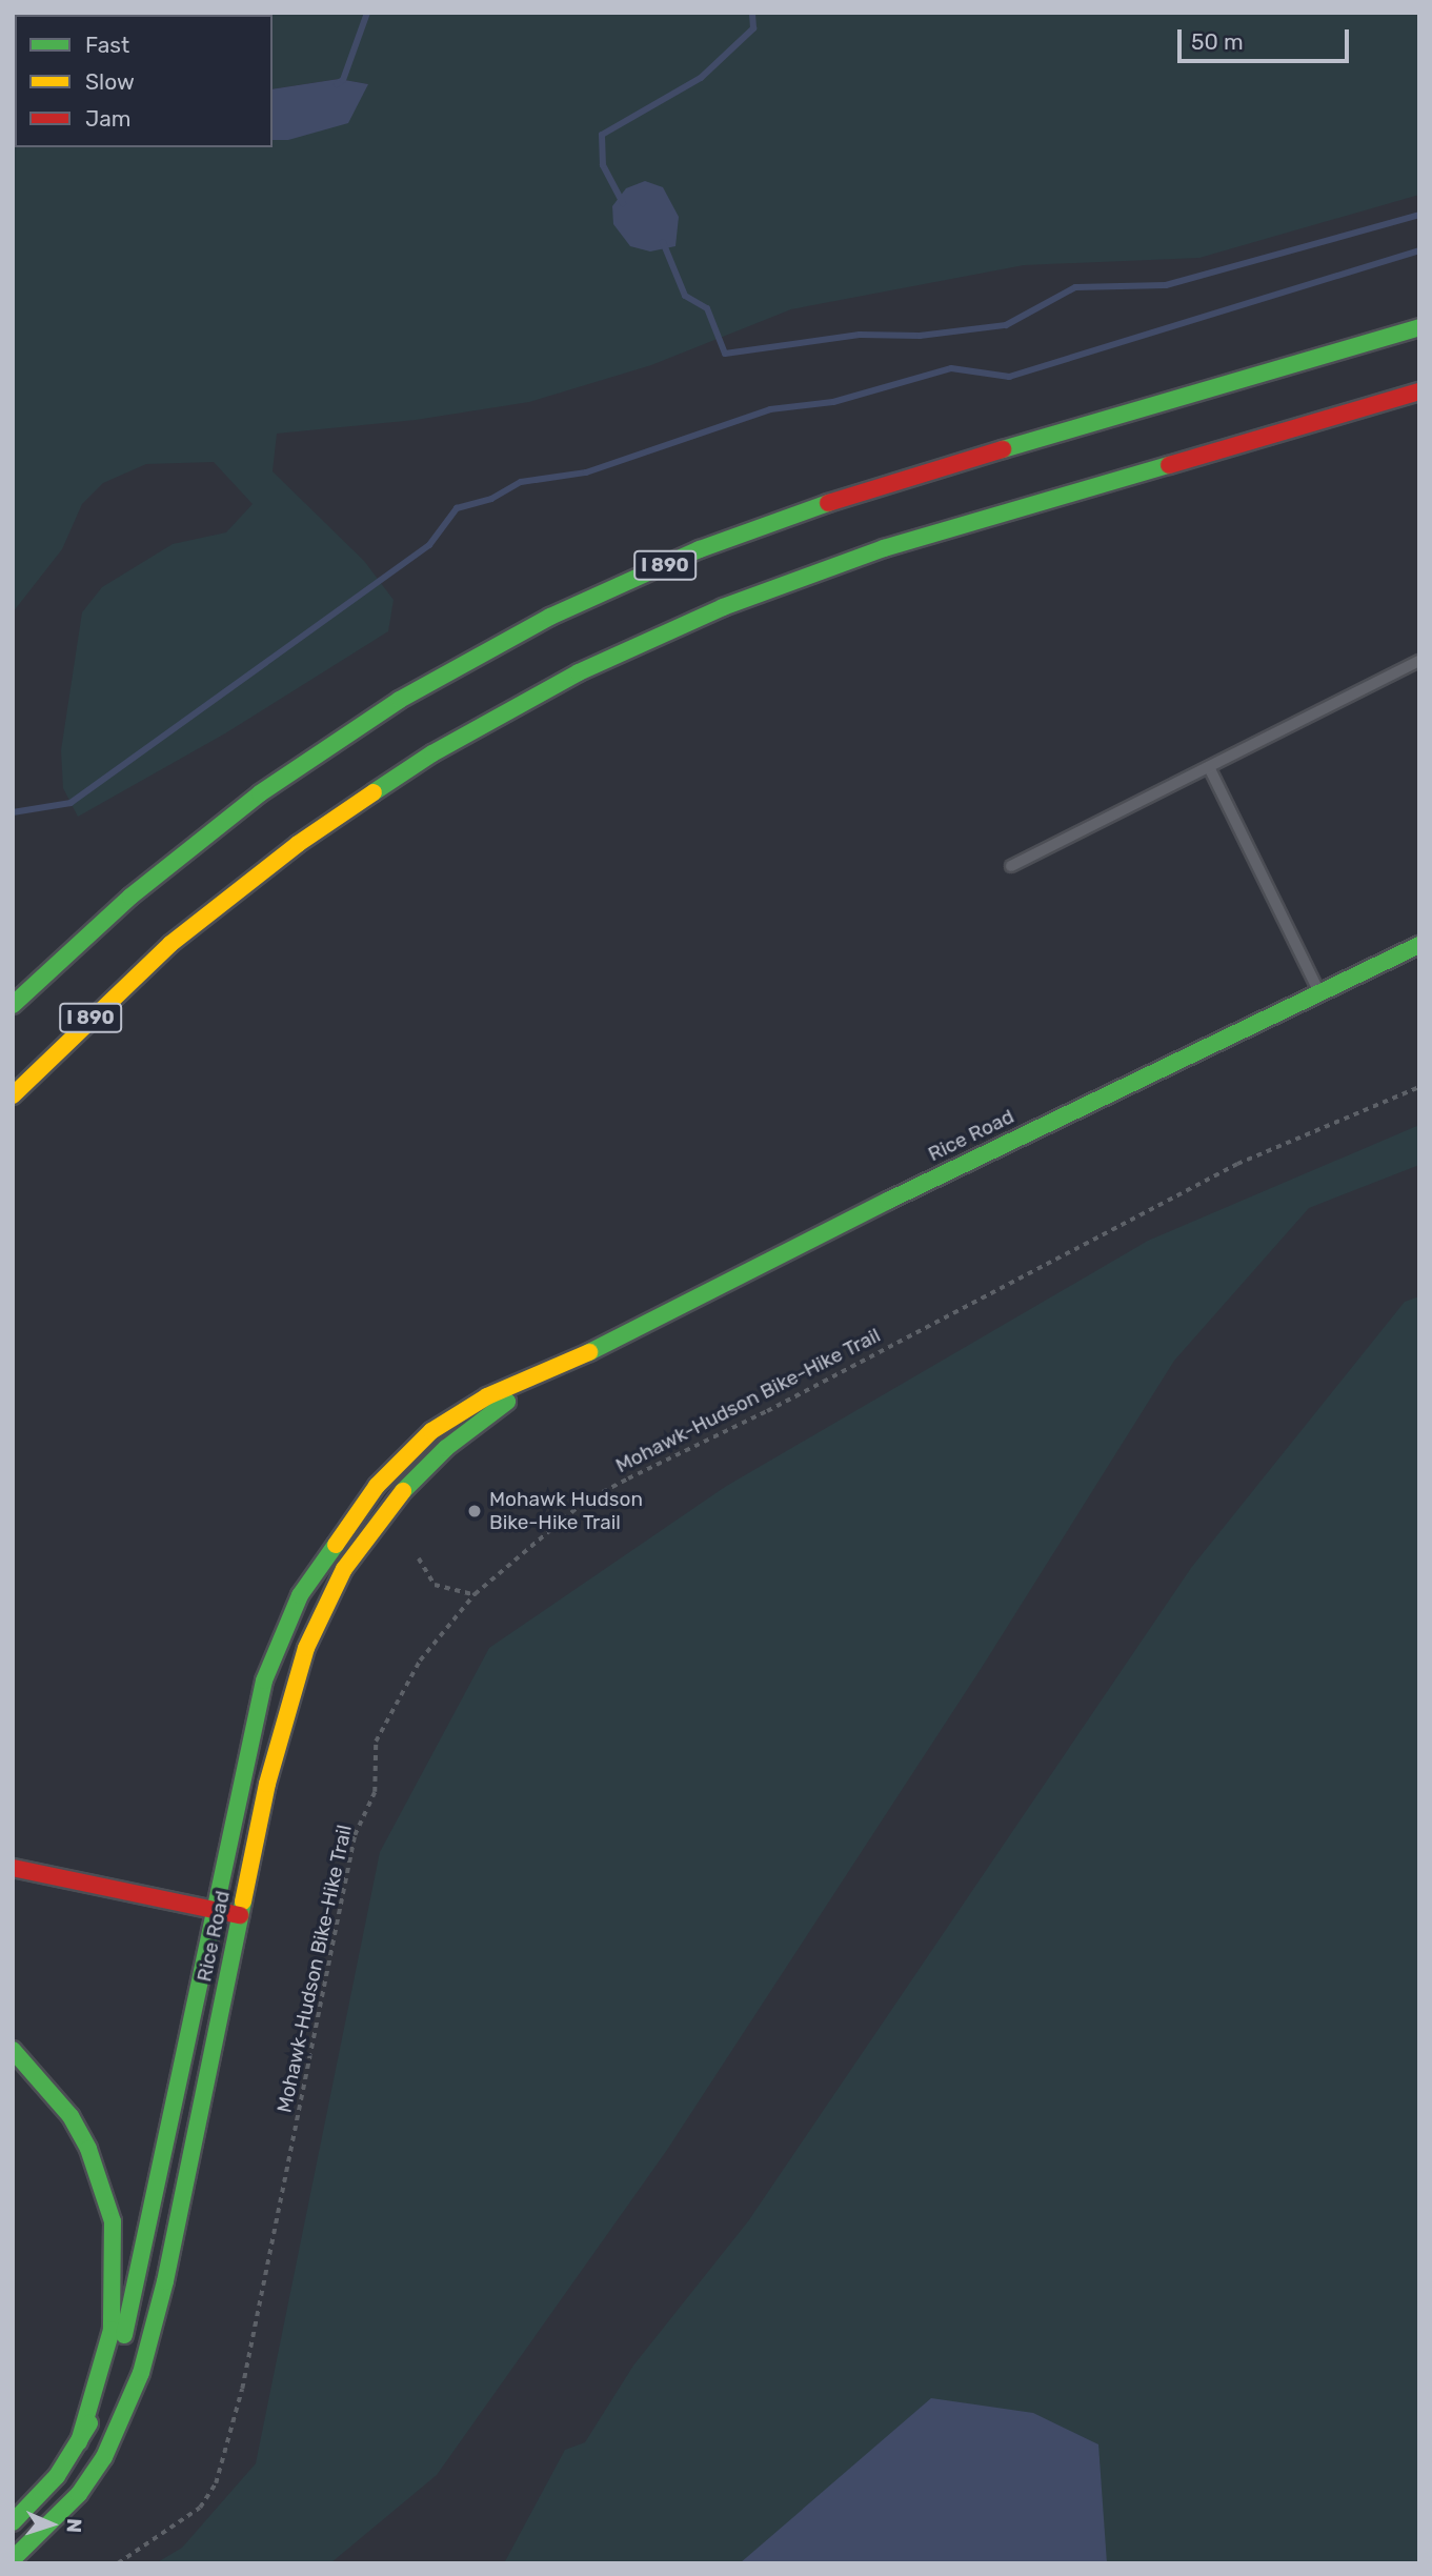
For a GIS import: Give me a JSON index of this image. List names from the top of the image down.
{
  "streets": {
    "main road": ["I 890", "Rice Road"],
    "path": ["Mohawk-Hudson Bike-Hike Trail"]
  },
  "places": ["Mohawk Hudson Bike-Hike Trail"],
  "legend": ["Fast", "Slow", "Jam"],
  "scale_bar": "50 m",
  "north": "right"
}
